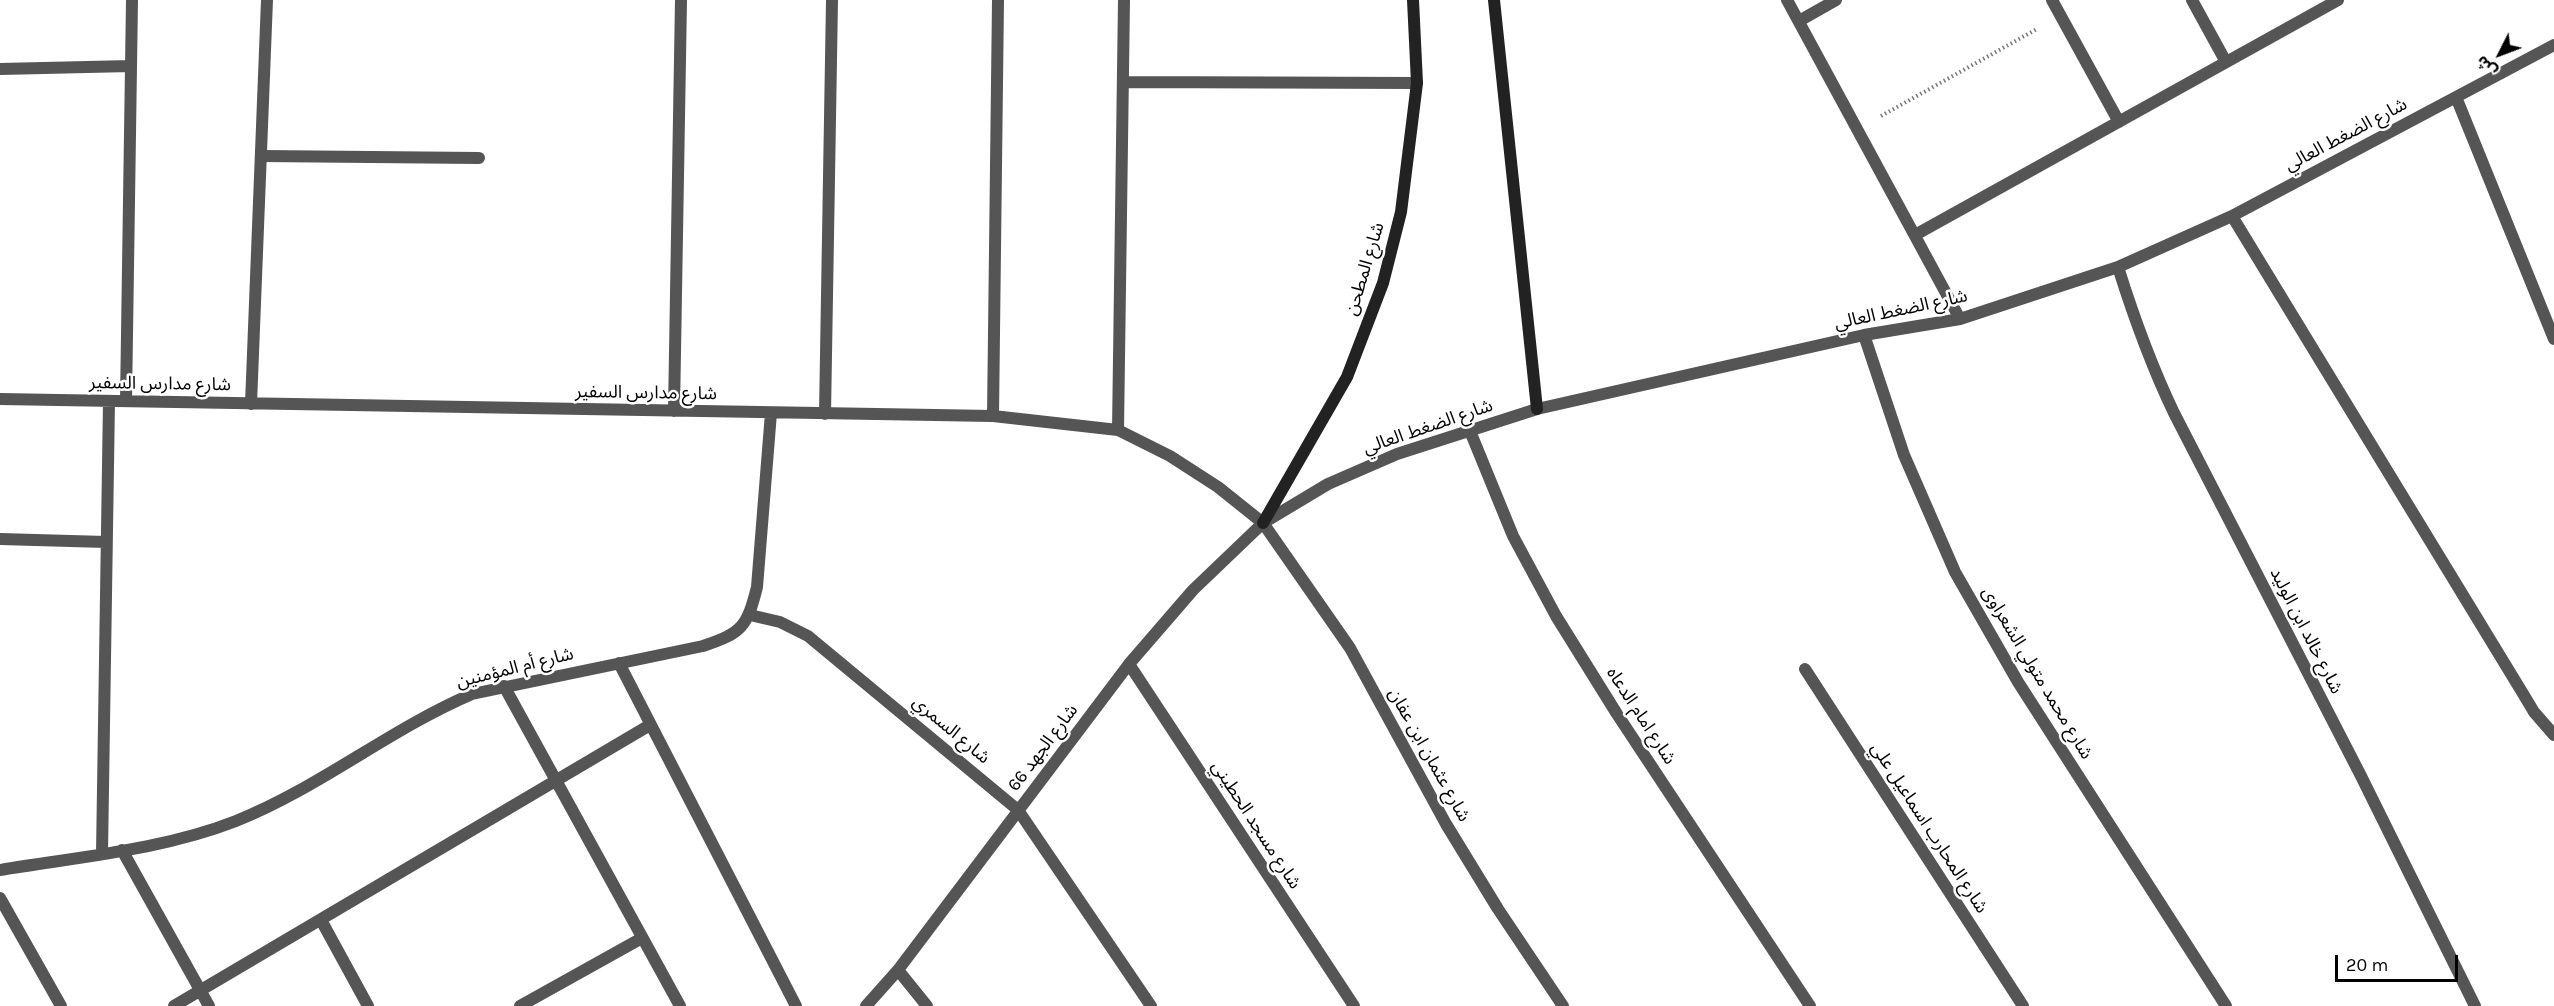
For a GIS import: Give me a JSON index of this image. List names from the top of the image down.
{
  "streets": {
    "street": [
      "شارع الضغط العالي",
      "شارع المطحن",
      "شارع مدارس السفير",
      "شارع خالد ابن الوليد",
      "شارع أم المؤمنين",
      "شارع محمد متولي الشعراوى",
      "شارع امام الدعاه",
      "شارع السمري",
      "شارع الجهد 66",
      "شارع عثمان ابن عفان",
      "شارع مسجد الحطيني",
      "شارع المحارب اسماعيل علي"
    ]
  },
  "crossings": [
    ["شارع الضغط العالي", "شارع المطحن"],
    ["شارع الضغط العالي", "شارع مدارس السفير"],
    ["شارع الضغط العالي", "شارع خالد ابن الوليد"],
    ["شارع الضغط العالي", "شارع محمد متولي الشعراوى"],
    ["شارع الضغط العالي", "شارع امام الدعاه"],
    ["شارع الضغط العالي", "شارع الجهد 66"],
    ["شارع الضغط العالي", "شارع عثمان ابن عفان"],
    ["شارع المطحن", "شارع مدارس السفير"],
    ["شارع المطحن", "شارع الجهد 66"],
    ["شارع المطحن", "شارع عثمان ابن عفان"],
    ["شارع مدارس السفير", "شارع أم المؤمنين"],
    ["شارع مدارس السفير", "شارع الجهد 66"],
    ["شارع مدارس السفير", "شارع عثمان ابن عفان"],
    ["شارع أم المؤمنين", "شارع السمري"],
    ["شارع السمري", "شارع الجهد 66"],
    ["شارع الجهد 66", "شارع عثمان ابن عفان"],
    ["شارع الجهد 66", "شارع مسجد الحطيني"]
  ],
  "scale_bar": "20 m",
  "north": "bottom left"
}
